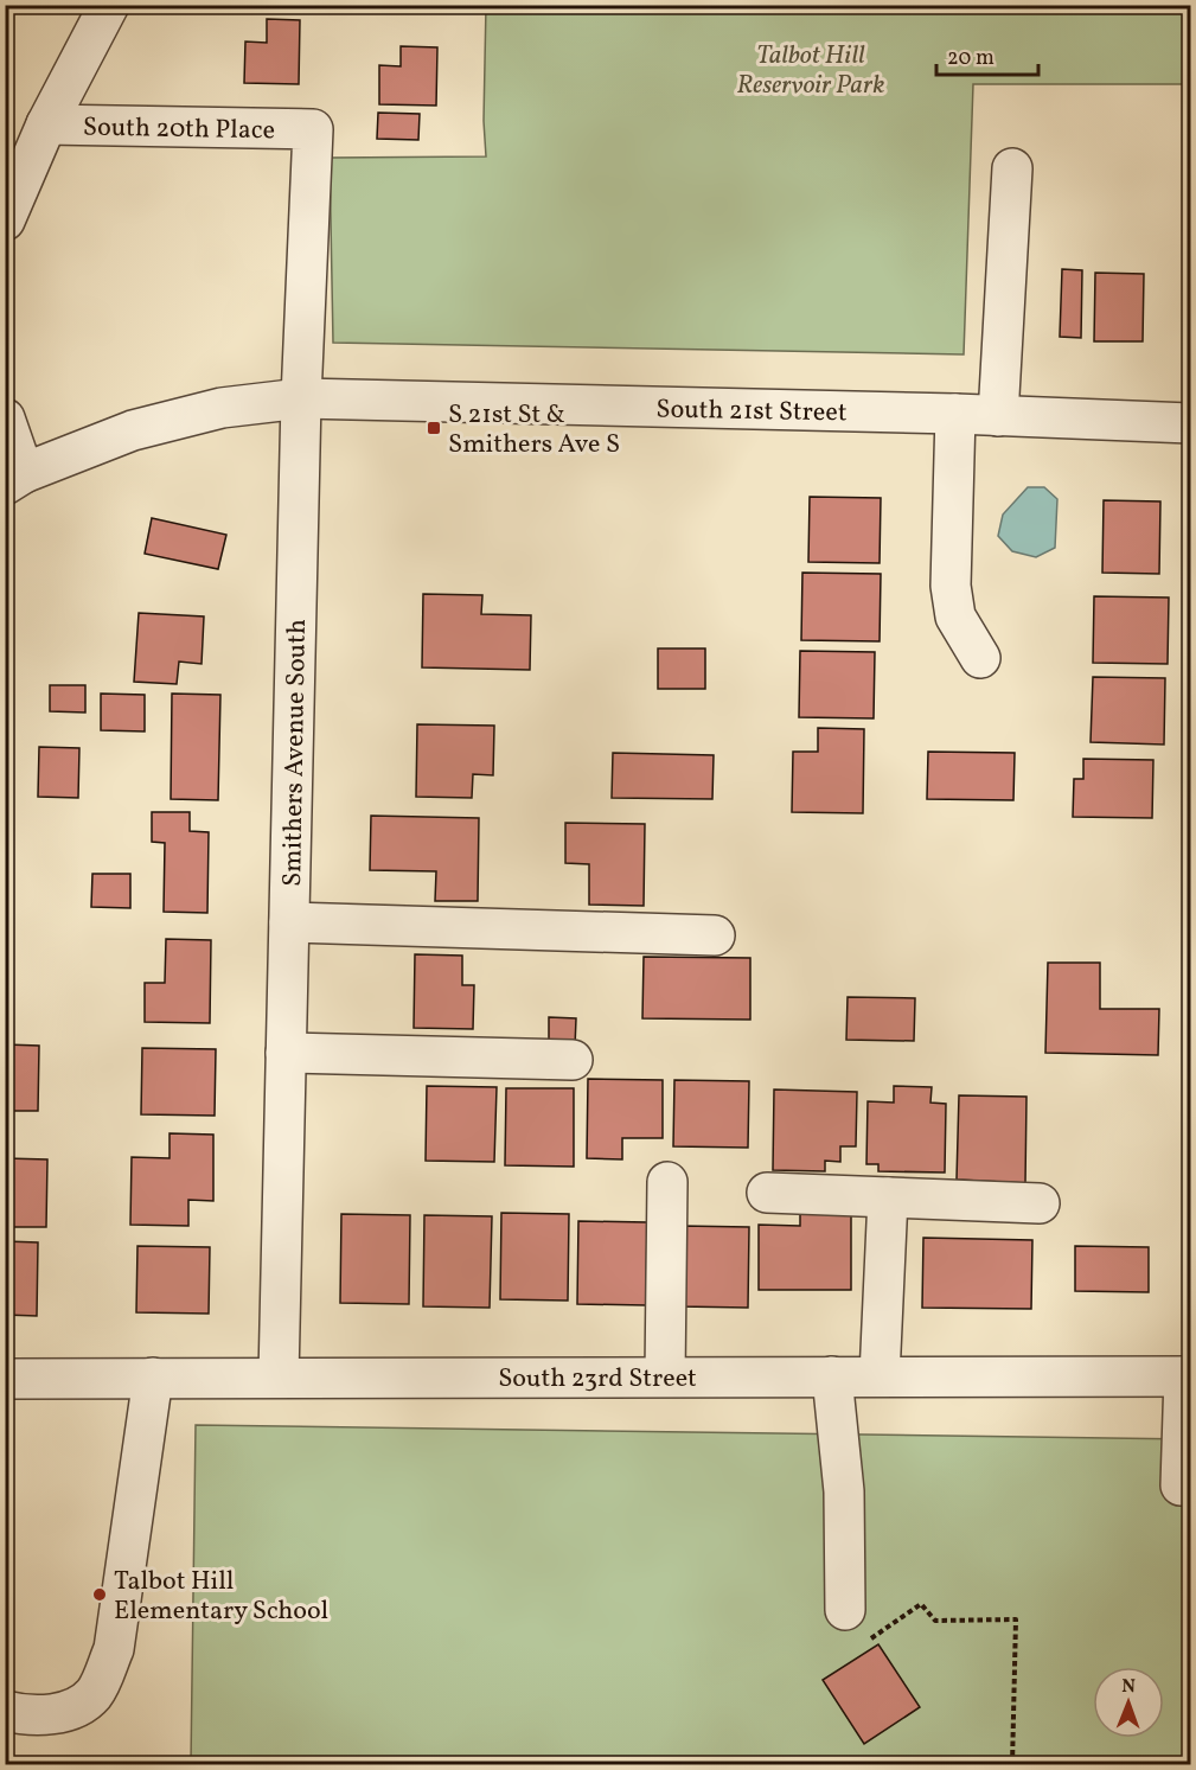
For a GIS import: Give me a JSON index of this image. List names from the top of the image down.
{
  "streets": {
    "street": [
      "South 20th Place",
      "South 21st Street",
      "Smithers Avenue South",
      "South 23rd Street"
    ]
  },
  "crossings": [
    ["South 20th Place", "Smithers Avenue South"],
    ["South 21st Street", "Smithers Avenue South"],
    ["Smithers Avenue South", "South 23rd Street"]
  ],
  "parks": ["Talbot Hill Reservoir Park"],
  "places": {
    "transit": ["S 21st St & Smithers Ave S"],
    "other": ["Talbot Hill Elementary School"]
  },
  "scale_bar": "20 m",
  "north": "top"
}
